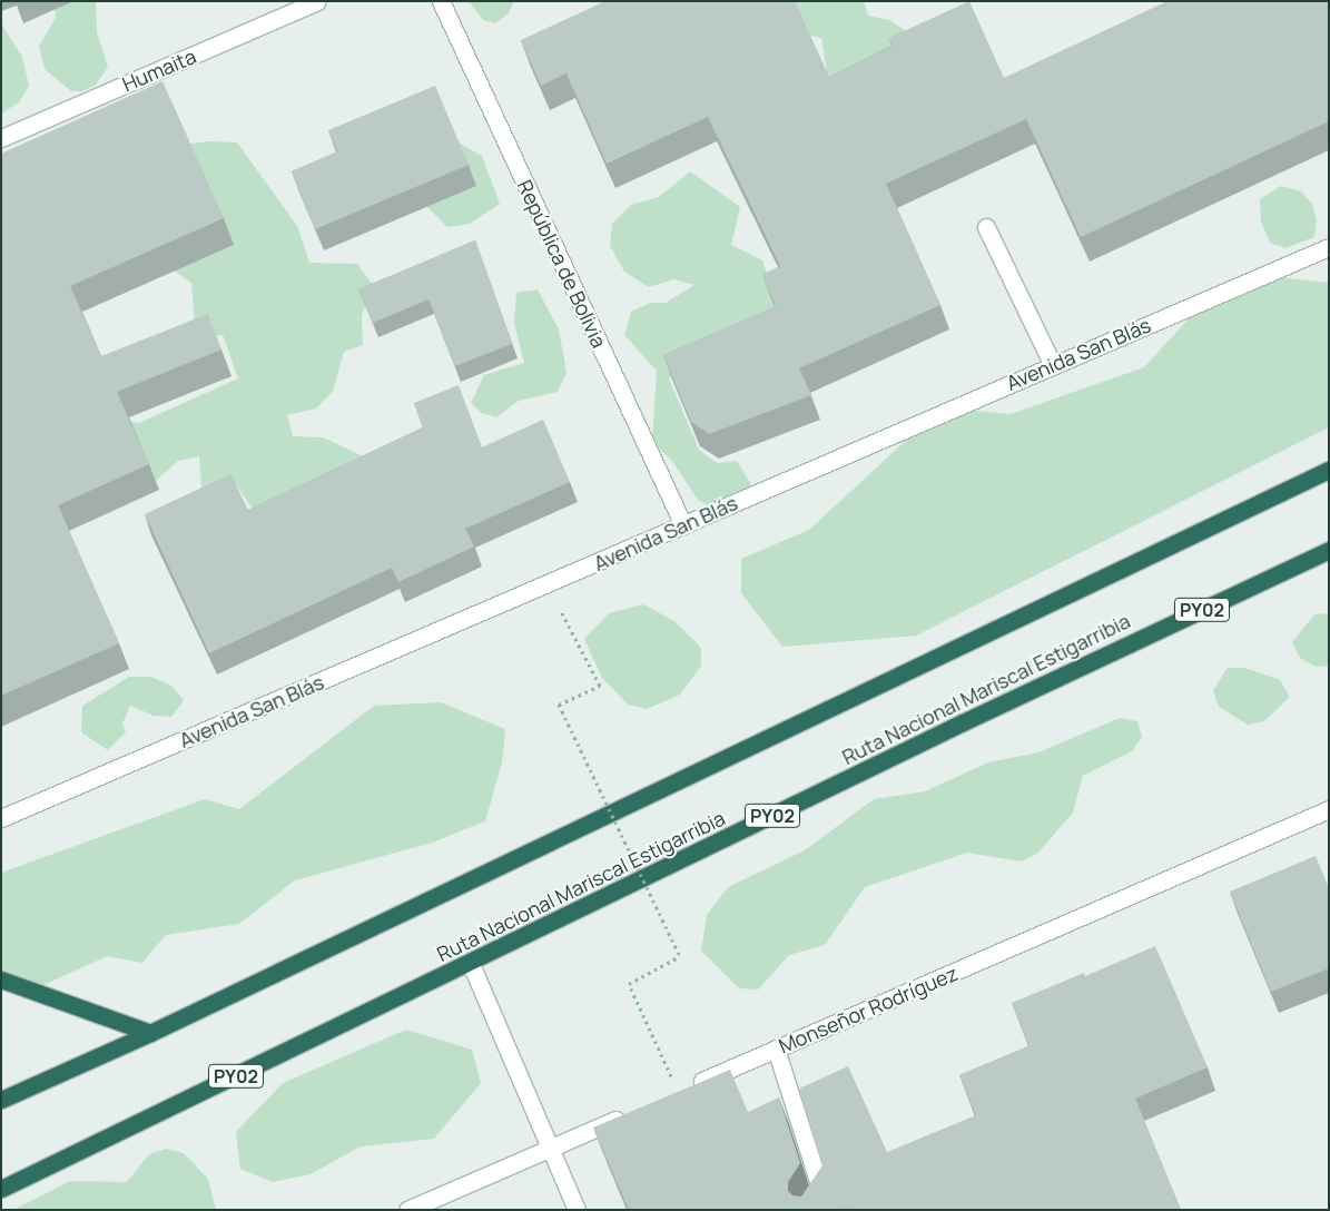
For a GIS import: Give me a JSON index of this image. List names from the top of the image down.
{
  "streets": {
    "highway": ["PY02", "Ruta Nacional Mariscal Estigarribia"],
    "street": [
      "Humaita",
      "República de Bolivia",
      "Avenida San Blás",
      "Monseñor Rodríguez"
    ]
  },
  "crossings": [
    ["República de Bolivia", "Avenida San Blás"]
  ]
}
